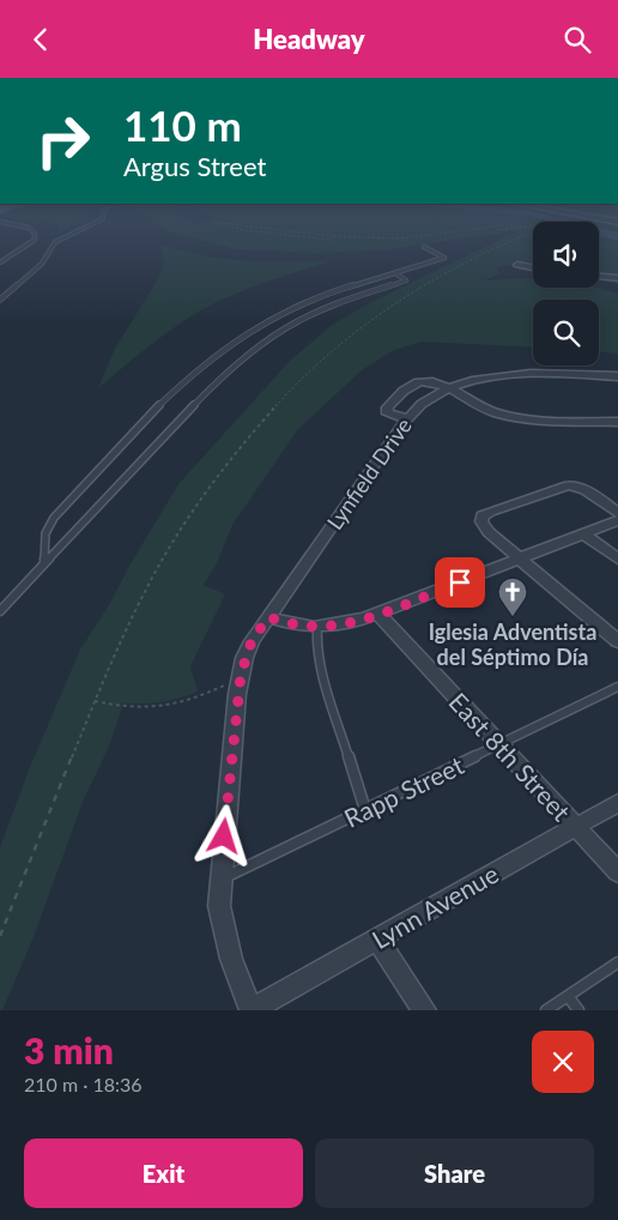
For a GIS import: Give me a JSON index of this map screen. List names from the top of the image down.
{
  "streets": {
    "street": ["Lynfield Drive", "East 8th Street", "Lynn Avenue"],
    "lane": ["Rapp Street"]
  },
  "crossings": [
    ["Lynfield Drive", "Rapp Street"],
    ["Lynfield Drive", "Lynn Avenue"],
    ["East 8th Street", "Rapp Street"],
    ["East 8th Street", "Lynn Avenue"]
  ],
  "places": {
    "church": ["Iglesia Adventista del Séptimo Día"]
  },
  "page": {
    "header": "Headway",
    "turn": ["110 m", "Argus Street"],
    "heading": ["3 min", "210 m · 18:36"],
    "buttons": ["Exit", "Share"]
  }
}
